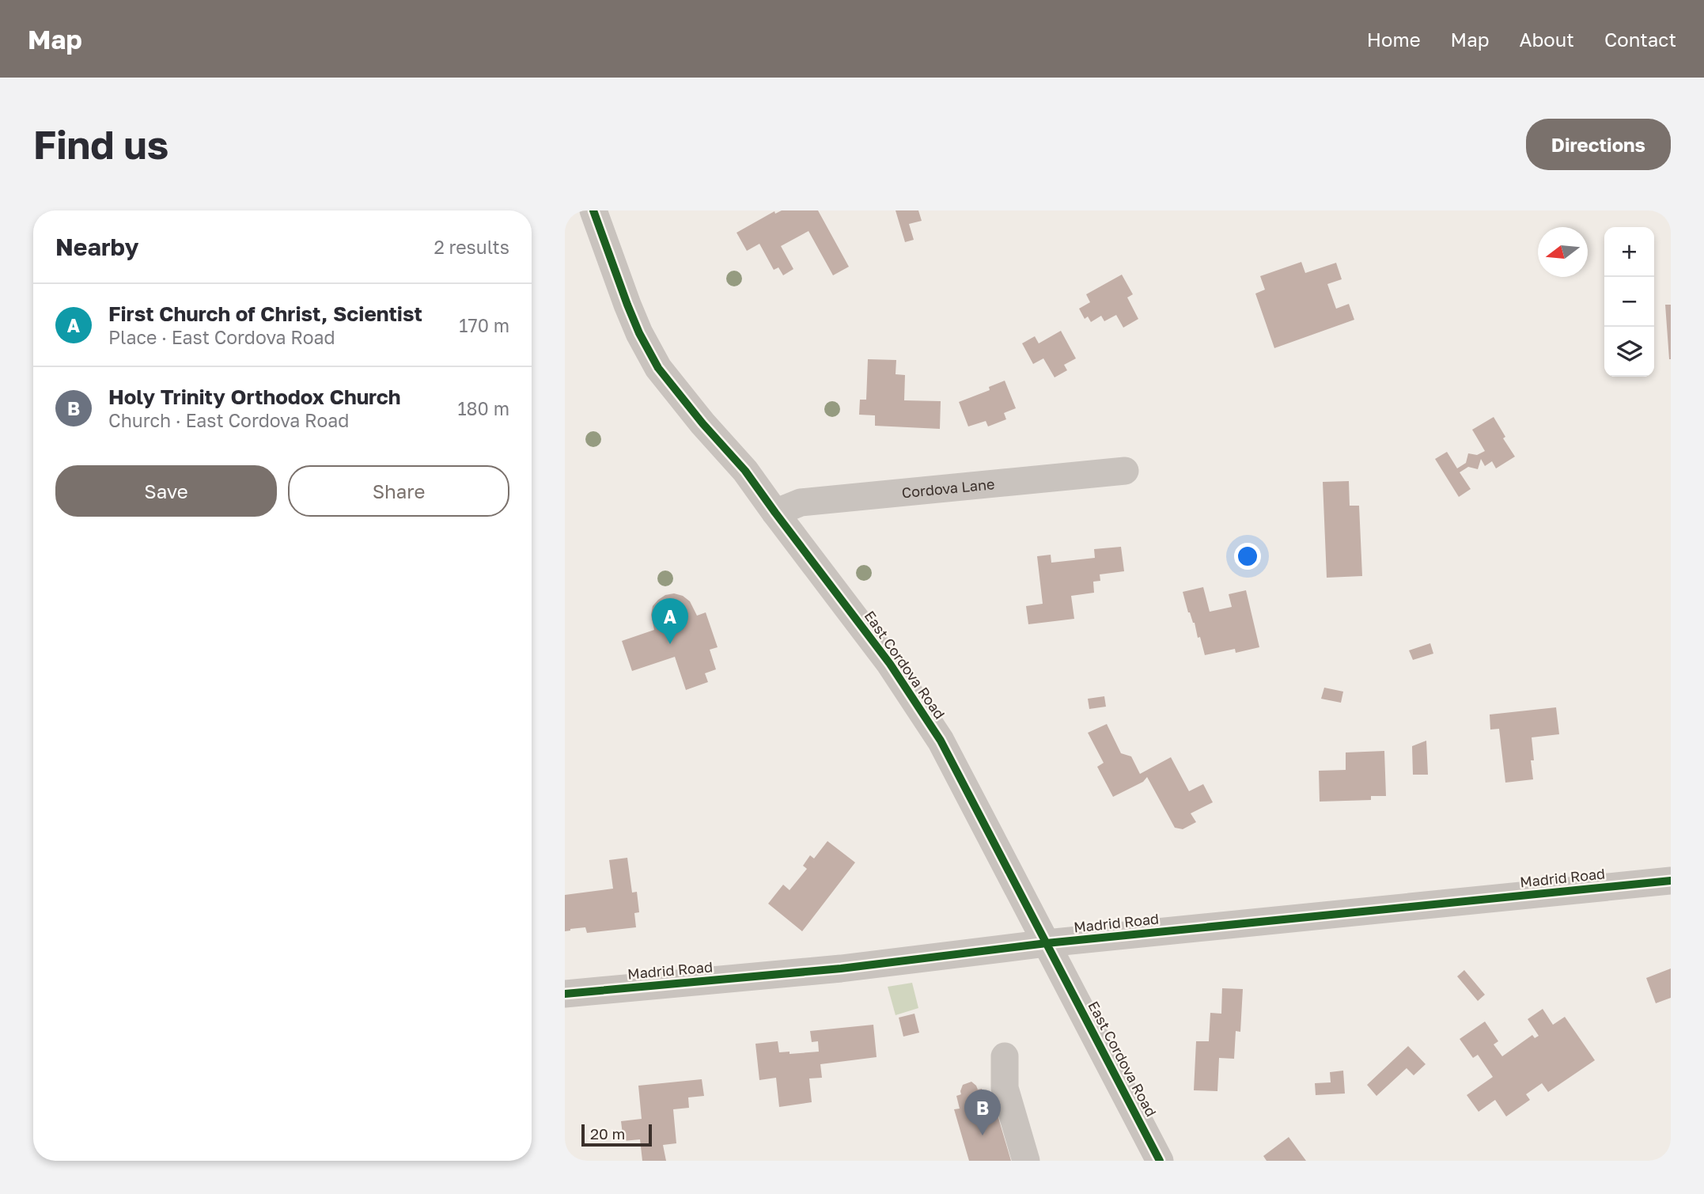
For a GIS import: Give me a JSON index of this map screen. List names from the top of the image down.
{
  "streets": {
    "street": ["Cordova Lane", "East Cordova Road", "Madrid Road"]
  },
  "crossings": [
    ["Cordova Lane", "East Cordova Road"],
    ["East Cordova Road", "Madrid Road"]
  ],
  "scale_bar": "20 m",
  "north": "left",
  "page": {
    "header": "Map",
    "nav": [
      "Home",
      "Map",
      "About",
      "Contact"
    ],
    "buttons": [
      "Directions",
      ["Save", "Share"]
    ],
    "title": "Find us",
    "heading": ["Nearby", "2 results"],
    "map_buttons": ["+", "−"],
    "list": [
      {
        "mark": "A",
        "name": "First Church of Christ, Scientist",
        "note": "Place · East Cordova Road",
        "value": "170 m"
      },
      {
        "mark": "B",
        "name": "Holy Trinity Orthodox Church",
        "note": "Church · East Cordova Road",
        "value": "180 m"
      }
    ],
    "pins": ["A", "B"],
    "scale": "20 m"
  }
}
